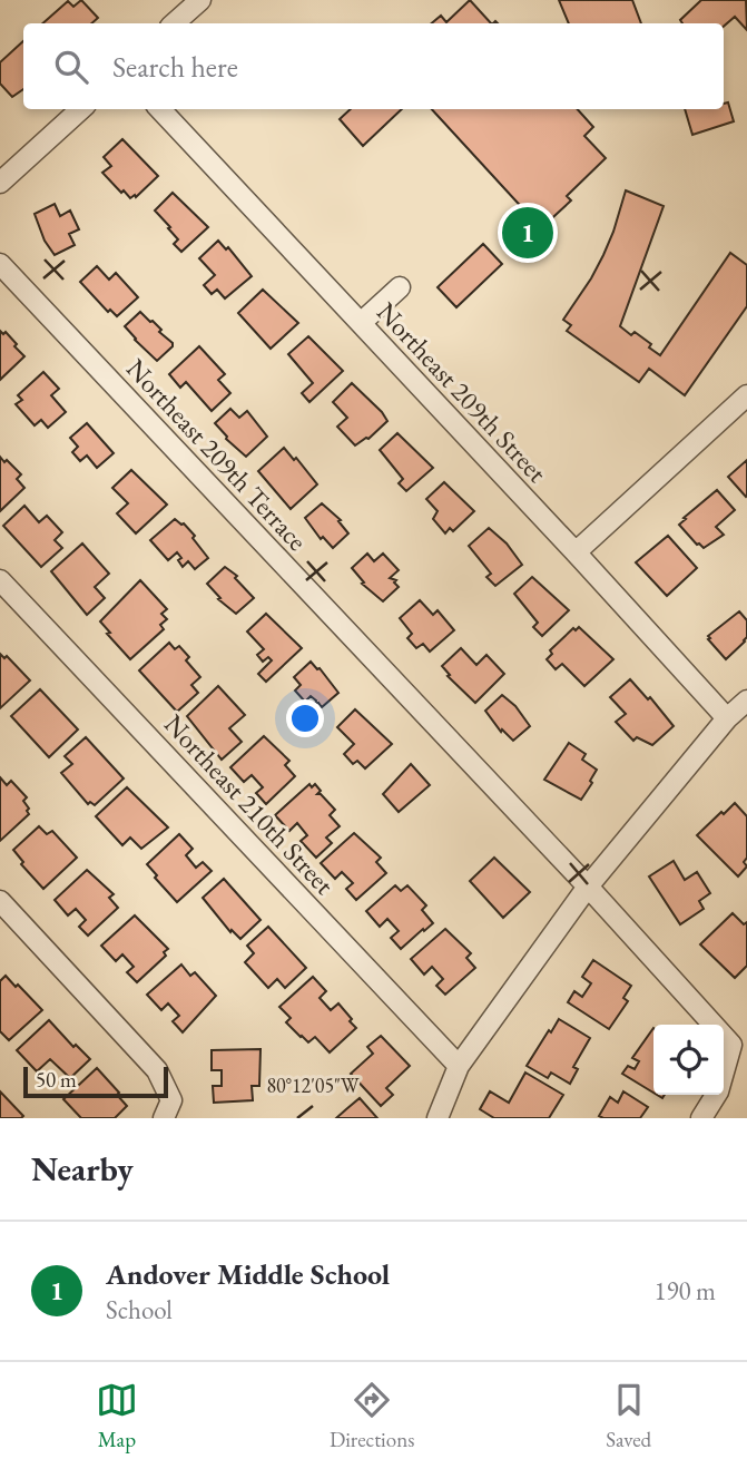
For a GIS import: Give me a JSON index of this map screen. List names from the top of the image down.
{
  "streets": {
    "street": ["Northeast 209th Street", "Northeast 209th Terrace", "Northeast 210th Street"]
  },
  "scale_bar": "50 m",
  "page": {
    "search": "Search here",
    "pins": "1",
    "scale": "50 m",
    "heading": "Nearby",
    "list": [
      {
        "mark": "1",
        "name": "Andover Middle School",
        "note": "School",
        "value": "190 m"
      }
    ],
    "nav": ["Map", "Directions", "Saved"]
  },
  "coordinates": ["80°12'05\"W"]
}
